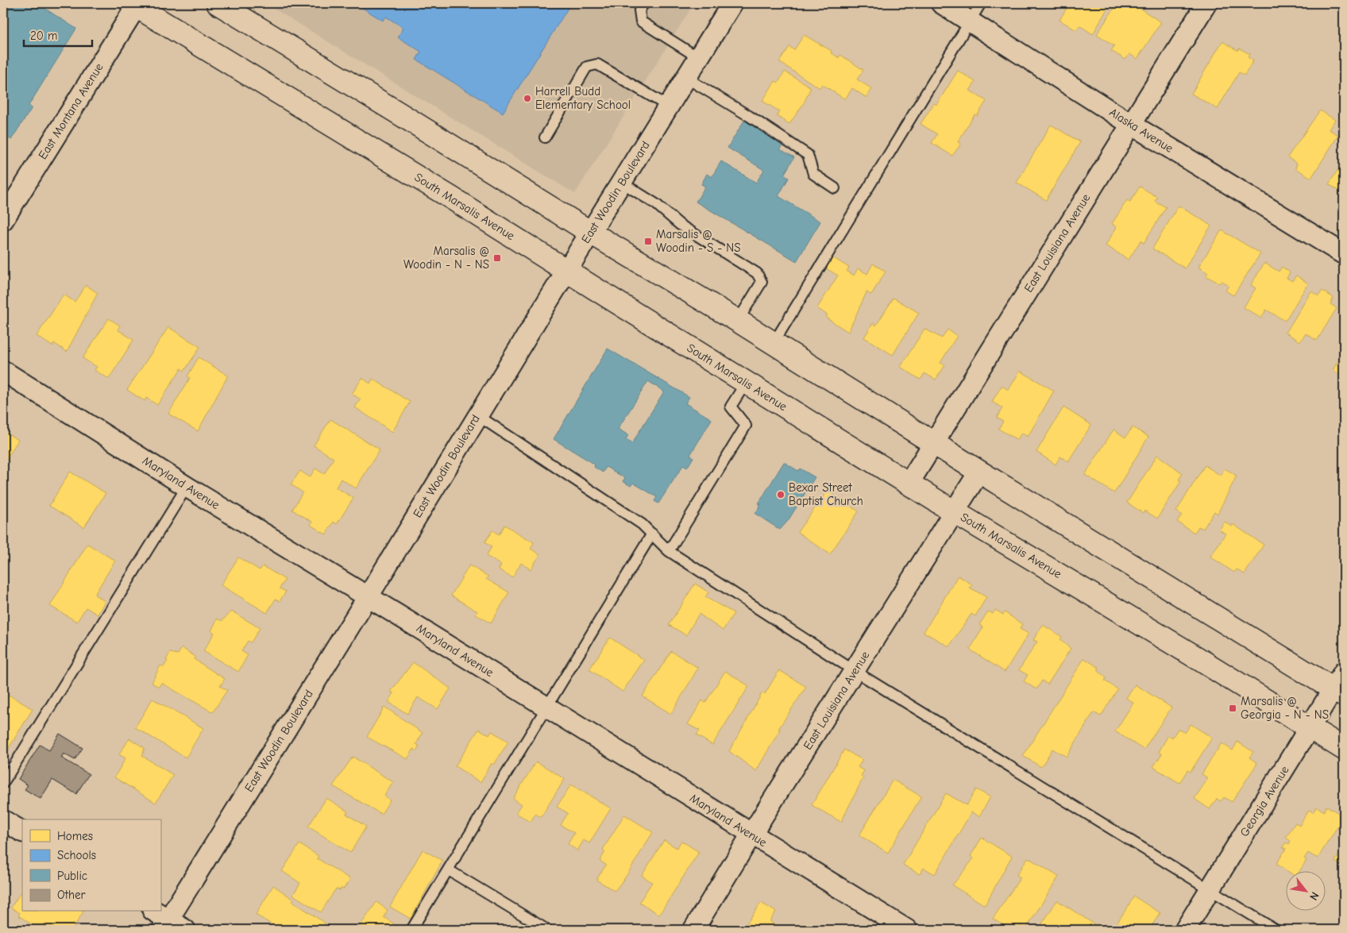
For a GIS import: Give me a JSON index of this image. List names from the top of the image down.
{
  "streets": {
    "main road": ["South Marsalis Avenue"],
    "street": [
      "East Montana Avenue",
      "Alaska Avenue",
      "East Woodin Boulevard",
      "East Louisiana Avenue",
      "Maryland Avenue",
      "Georgia Avenue"
    ]
  },
  "crossings": [
    ["East Montana Avenue", "South Marsalis Avenue"],
    ["Alaska Avenue", "East Louisiana Avenue"],
    ["East Woodin Boulevard", "South Marsalis Avenue"],
    ["East Woodin Boulevard", "Maryland Avenue"],
    ["South Marsalis Avenue", "East Louisiana Avenue"],
    ["South Marsalis Avenue", "Georgia Avenue"],
    ["East Louisiana Avenue", "Maryland Avenue"]
  ],
  "places": {
    "other": ["Harrell Budd Elementary School", "Bexar Street Baptist Church"],
    "transit": ["Marsalis @ Woodin - S - NS", "Marsalis @ Woodin - N - NS", "Marsalis @ Georgia - N - NS"]
  },
  "legend": [
    "Homes",
    "Schools",
    "Public",
    "Other"
  ],
  "scale_bar": "20 m",
  "north": "bottom right"
}
